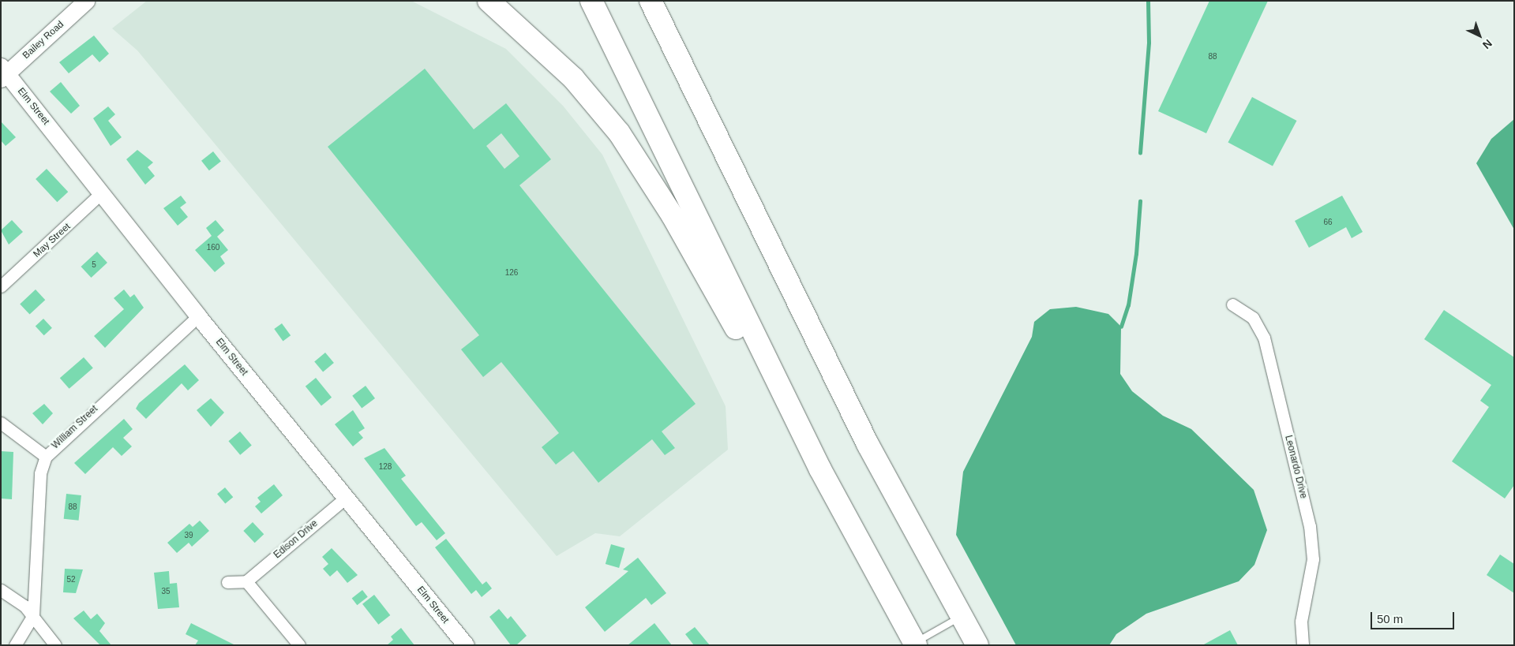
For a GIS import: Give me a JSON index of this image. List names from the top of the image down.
{
  "streets": {
    "street": [
      "Bailey Road",
      "Elm Street",
      "May Street",
      "William Street",
      "Leonardo Drive",
      "Edison Drive"
    ]
  },
  "crossings": [
    ["Bailey Road", "Elm Street"],
    ["Elm Street", "May Street"],
    ["Elm Street", "William Street"],
    ["Elm Street", "Edison Drive"]
  ],
  "house_numbers": [
    "88",
    "66",
    "160",
    "5",
    "126",
    "128",
    "88",
    "39",
    "52",
    "35"
  ],
  "scale_bar": "50 m",
  "north": "bottom right"
}
